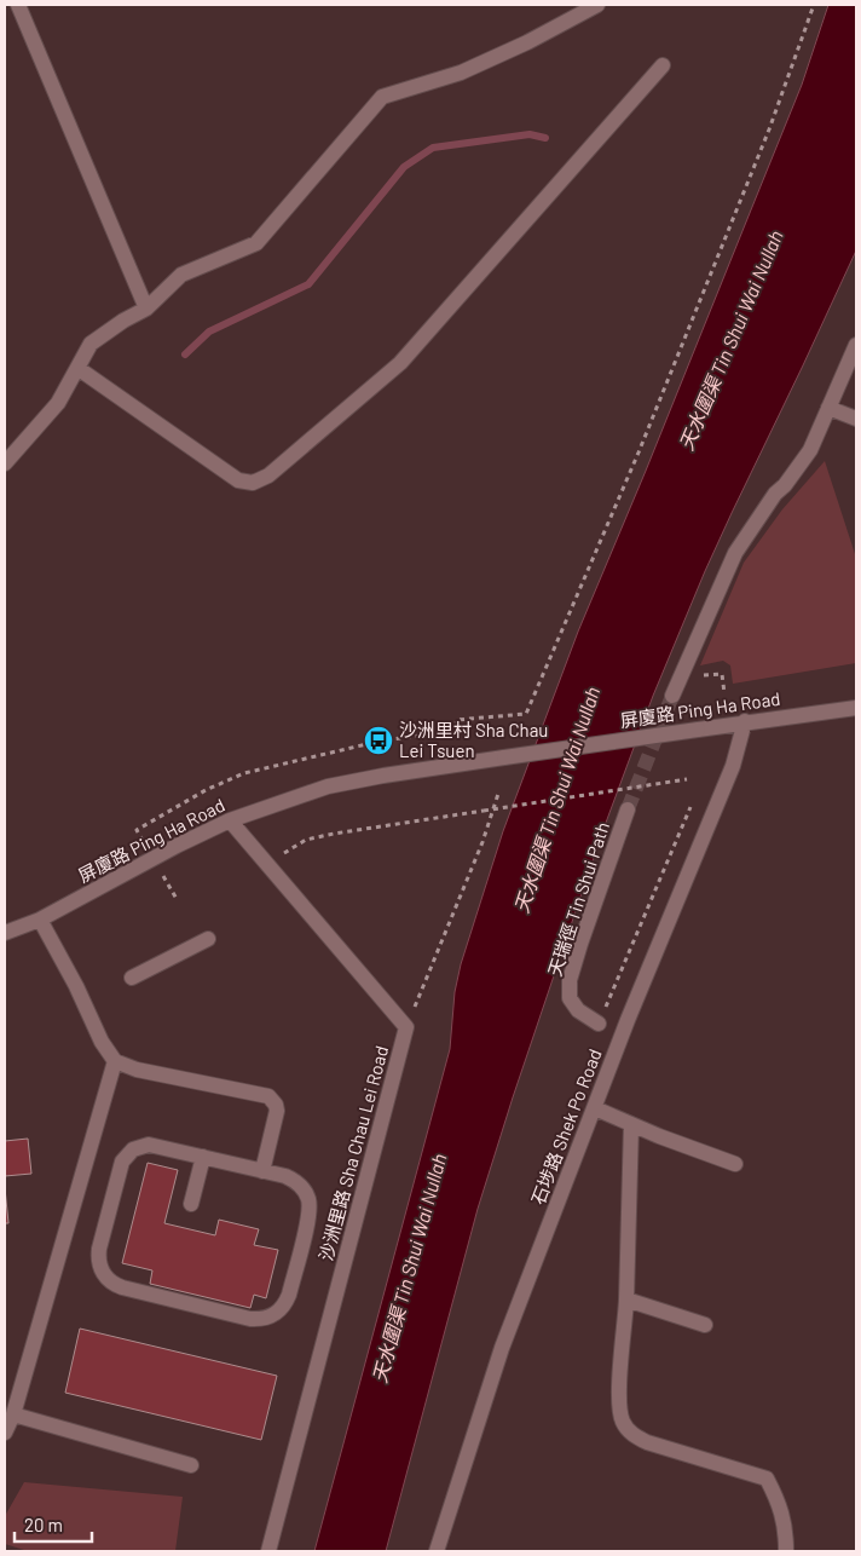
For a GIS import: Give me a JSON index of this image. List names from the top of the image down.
{
  "streets": {
    "street": [
      "屏廈路 Ping Ha Road",
      "天瑞徑 Tin Shui Path",
      "石埗路 Shek Po Road",
      "沙洲里路 Sha Chau Lei Road"
    ]
  },
  "crossings": [
    ["屏廈路 Ping Ha Road", "石埗路 Shek Po Road"],
    ["屏廈路 Ping Ha Road", "沙洲里路 Sha Chau Lei Road"]
  ],
  "water": ["天水圍渠 Tin Shui Wai Nullah"],
  "places": {
    "bus stop": ["沙洲里村 Sha Chau Lei Tsuen"]
  },
  "scale_bar": "20 m"
}
